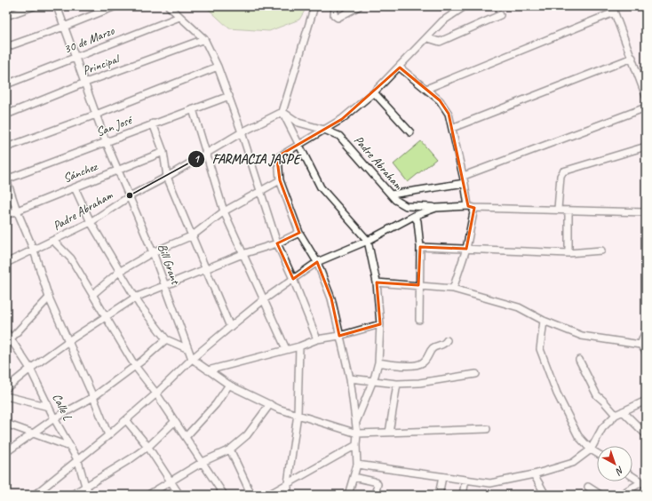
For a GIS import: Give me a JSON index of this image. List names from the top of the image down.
{
  "streets": {
    "street": [
      "30 de Marzo",
      "Principal",
      "San José",
      "Padre Abraham",
      "Sánchez",
      "Bill Grant",
      "Calle L"
    ]
  },
  "crossings": [
    ["30 de Marzo", "Bill Grant"],
    ["Principal", "Bill Grant"],
    ["San José", "Bill Grant"],
    ["Padre Abraham", "Bill Grant"],
    ["Sánchez", "Bill Grant"]
  ],
  "places": ["FARMACIA JASPE"],
  "north": "bottom right"
}
